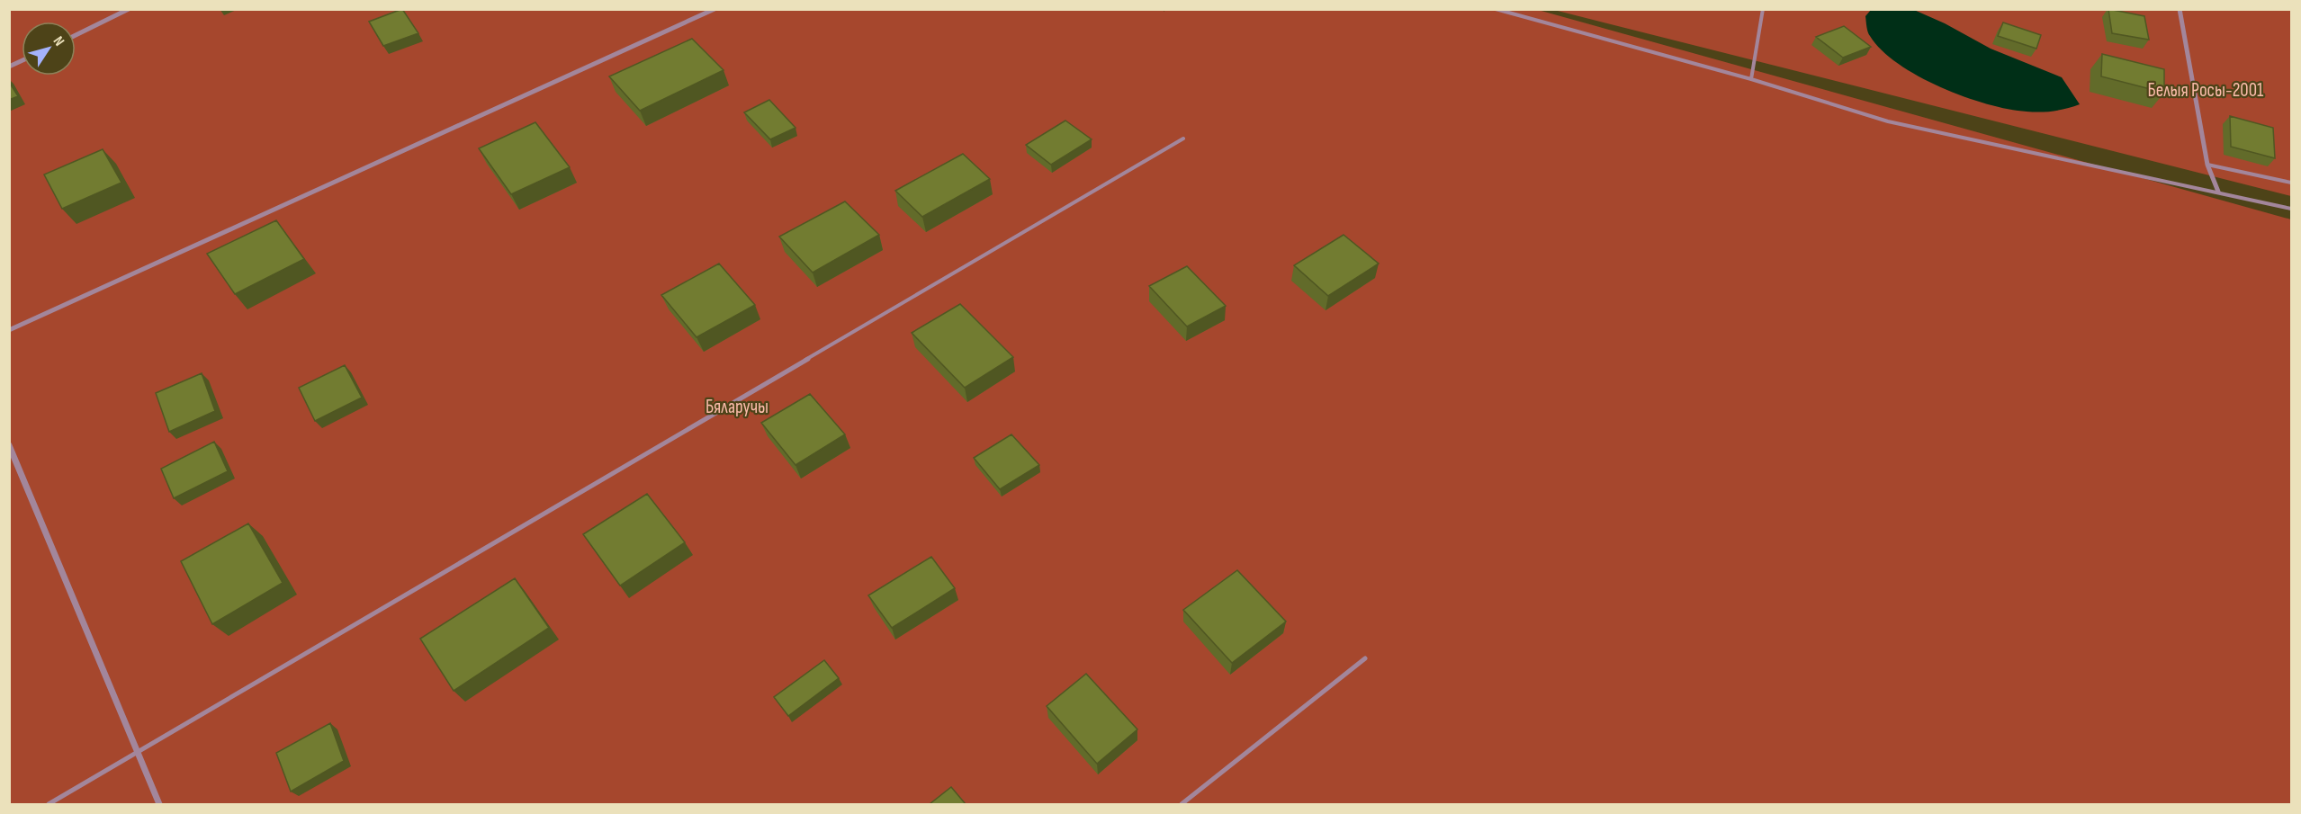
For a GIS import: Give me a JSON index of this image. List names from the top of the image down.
{
  "parks": ["Белыя Росы-2001", "Бяларучы"],
  "north": "top right"
}
